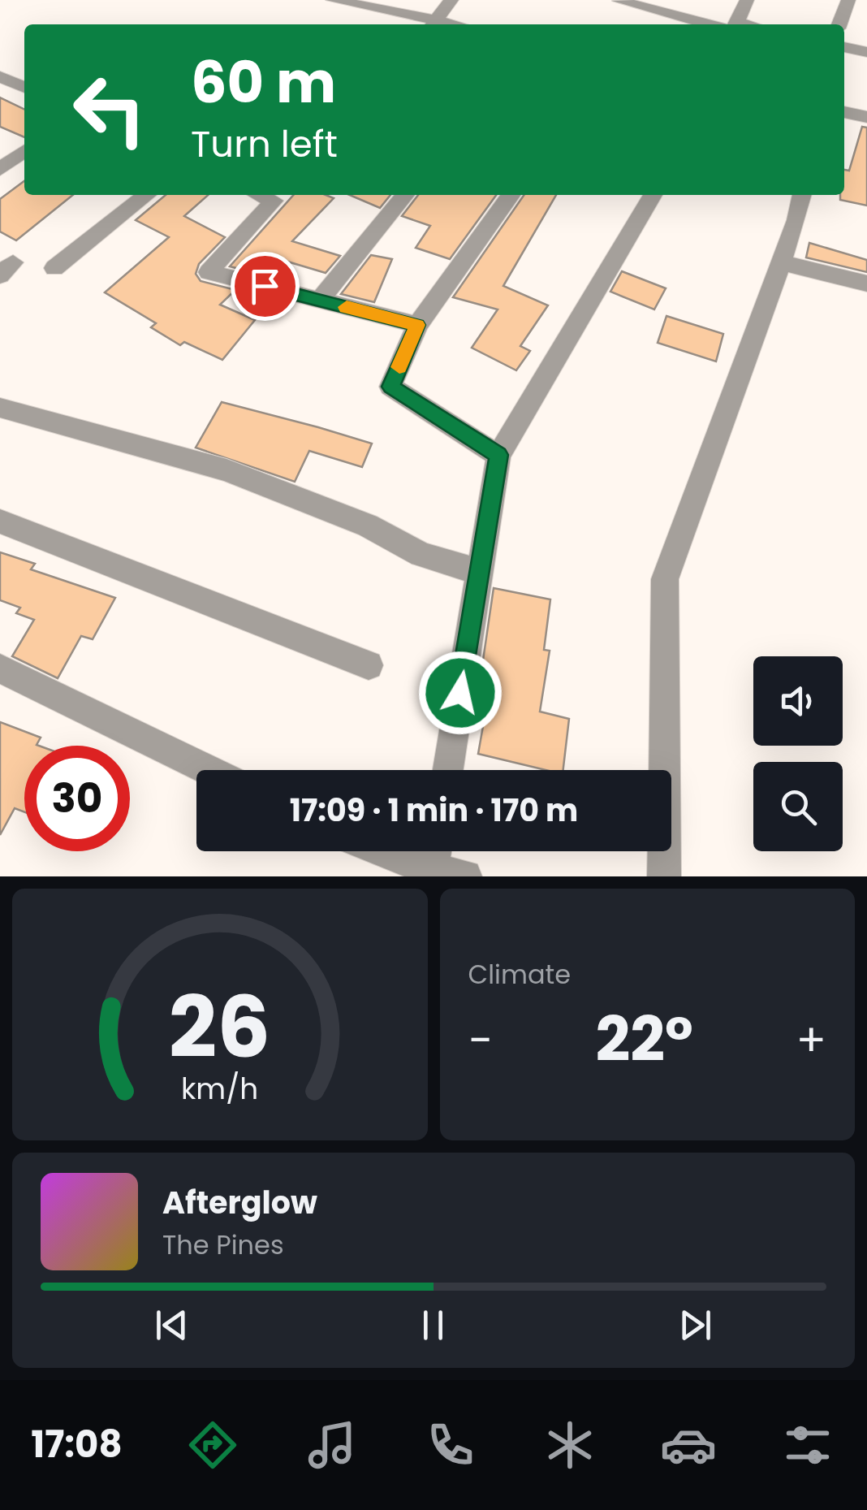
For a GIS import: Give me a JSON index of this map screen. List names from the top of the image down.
{
  "page": {
    "turn": ["60 m", "Turn left"],
    "limit": "30",
    "trip": "17:09 · 1 min · 170 m",
    "tile": "Climate",
    "heat": ["−", "22°", "+"],
    "song": ["Afterglow", "The Pines"],
    "tabs": "17:08",
    "gauge": ["26", "km/h"]
  }
}
